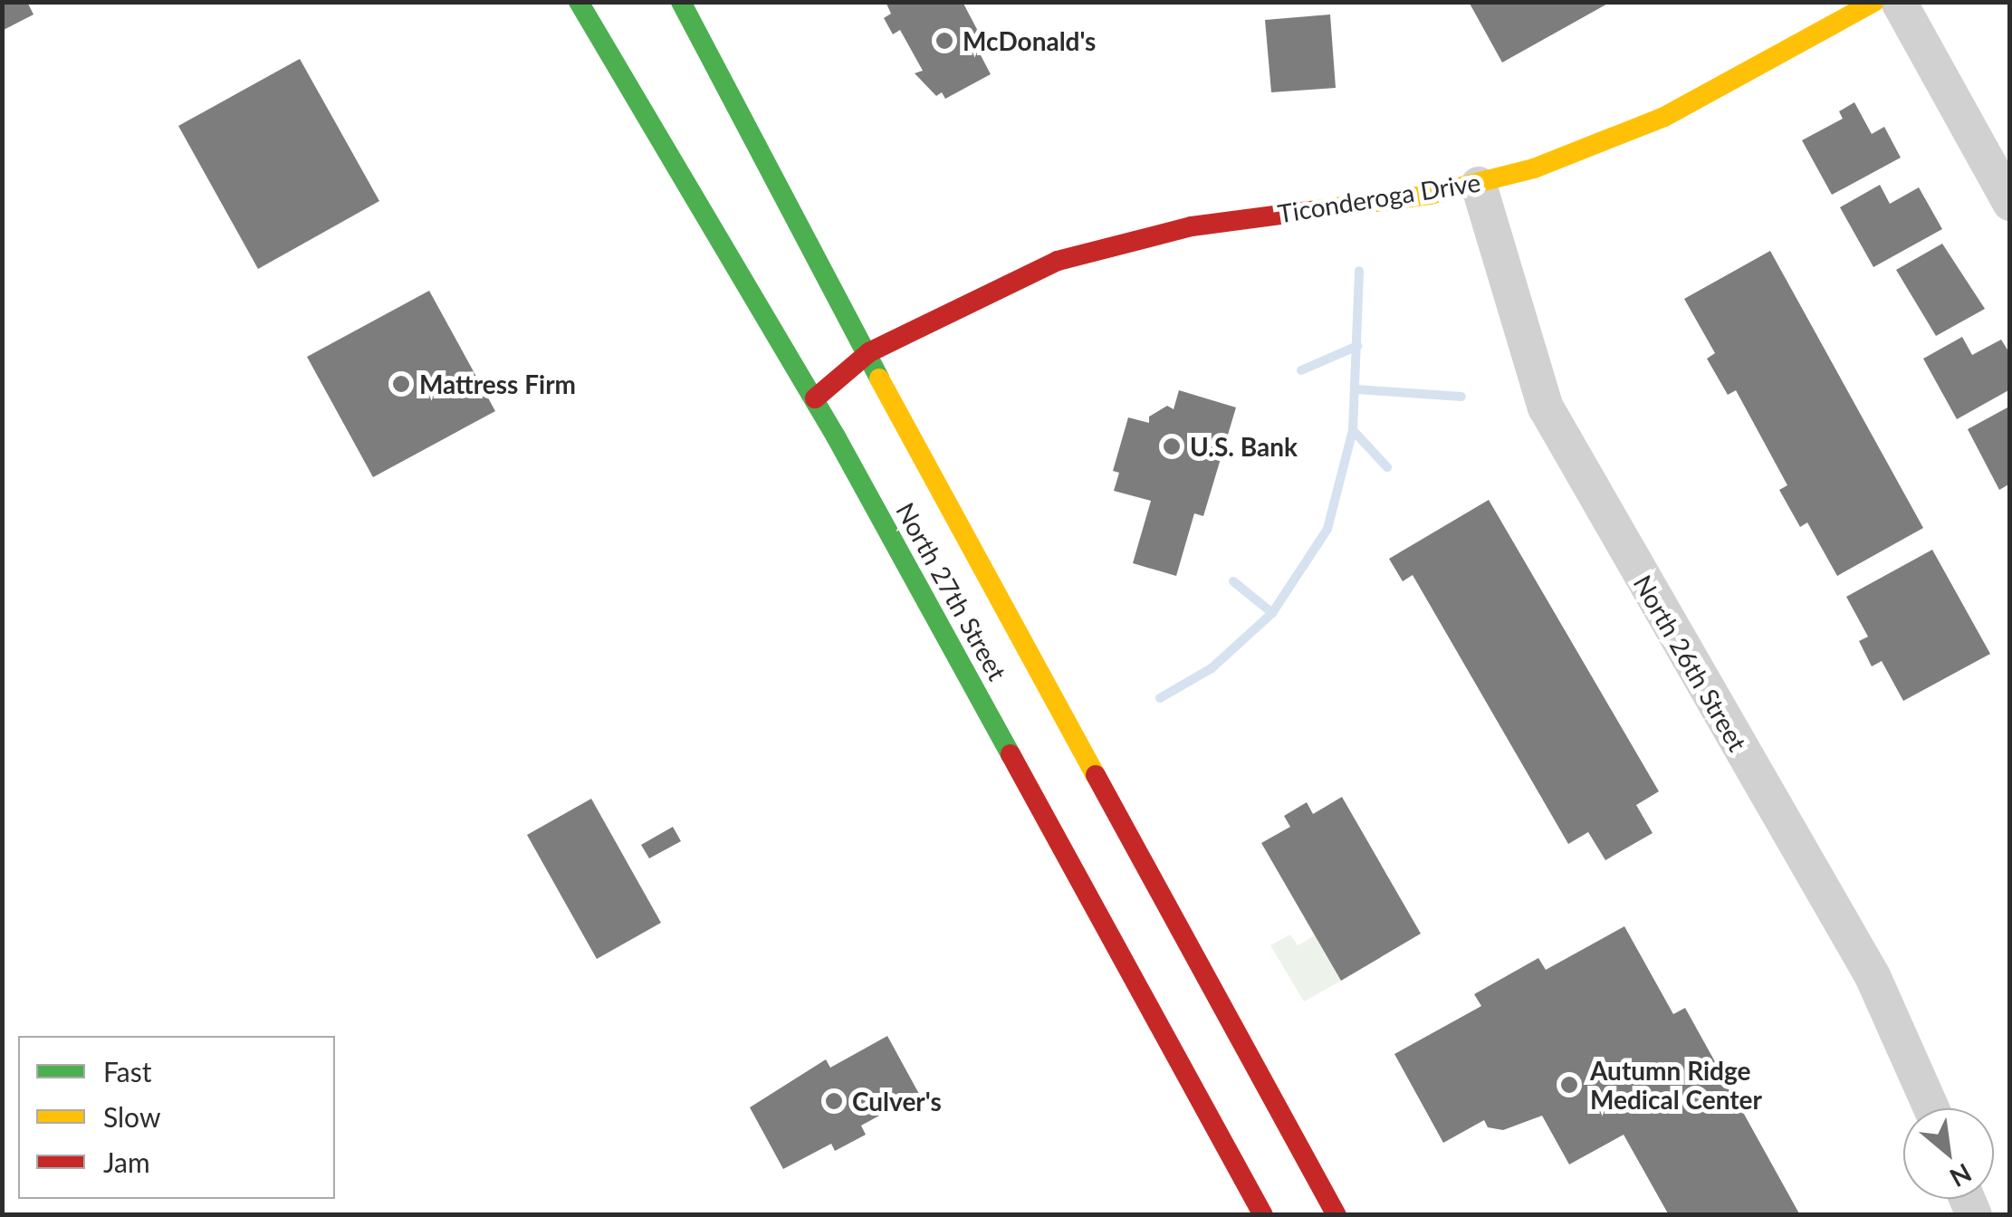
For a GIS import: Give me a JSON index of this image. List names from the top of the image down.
{
  "streets": {
    "main road": ["Ticonderoga Drive", "North 27th Street"],
    "street": ["North 26th Street"]
  },
  "crossings": [
    ["Ticonderoga Drive", "North 27th Street"],
    ["Ticonderoga Drive", "North 26th Street"]
  ],
  "places": [
    "McDonald's",
    "Mattress Firm",
    "U.S. Bank",
    "Autumn Ridge Medical Center",
    "Culver's"
  ],
  "legend": ["Fast", "Slow", "Jam"],
  "north": "bottom right"
}
